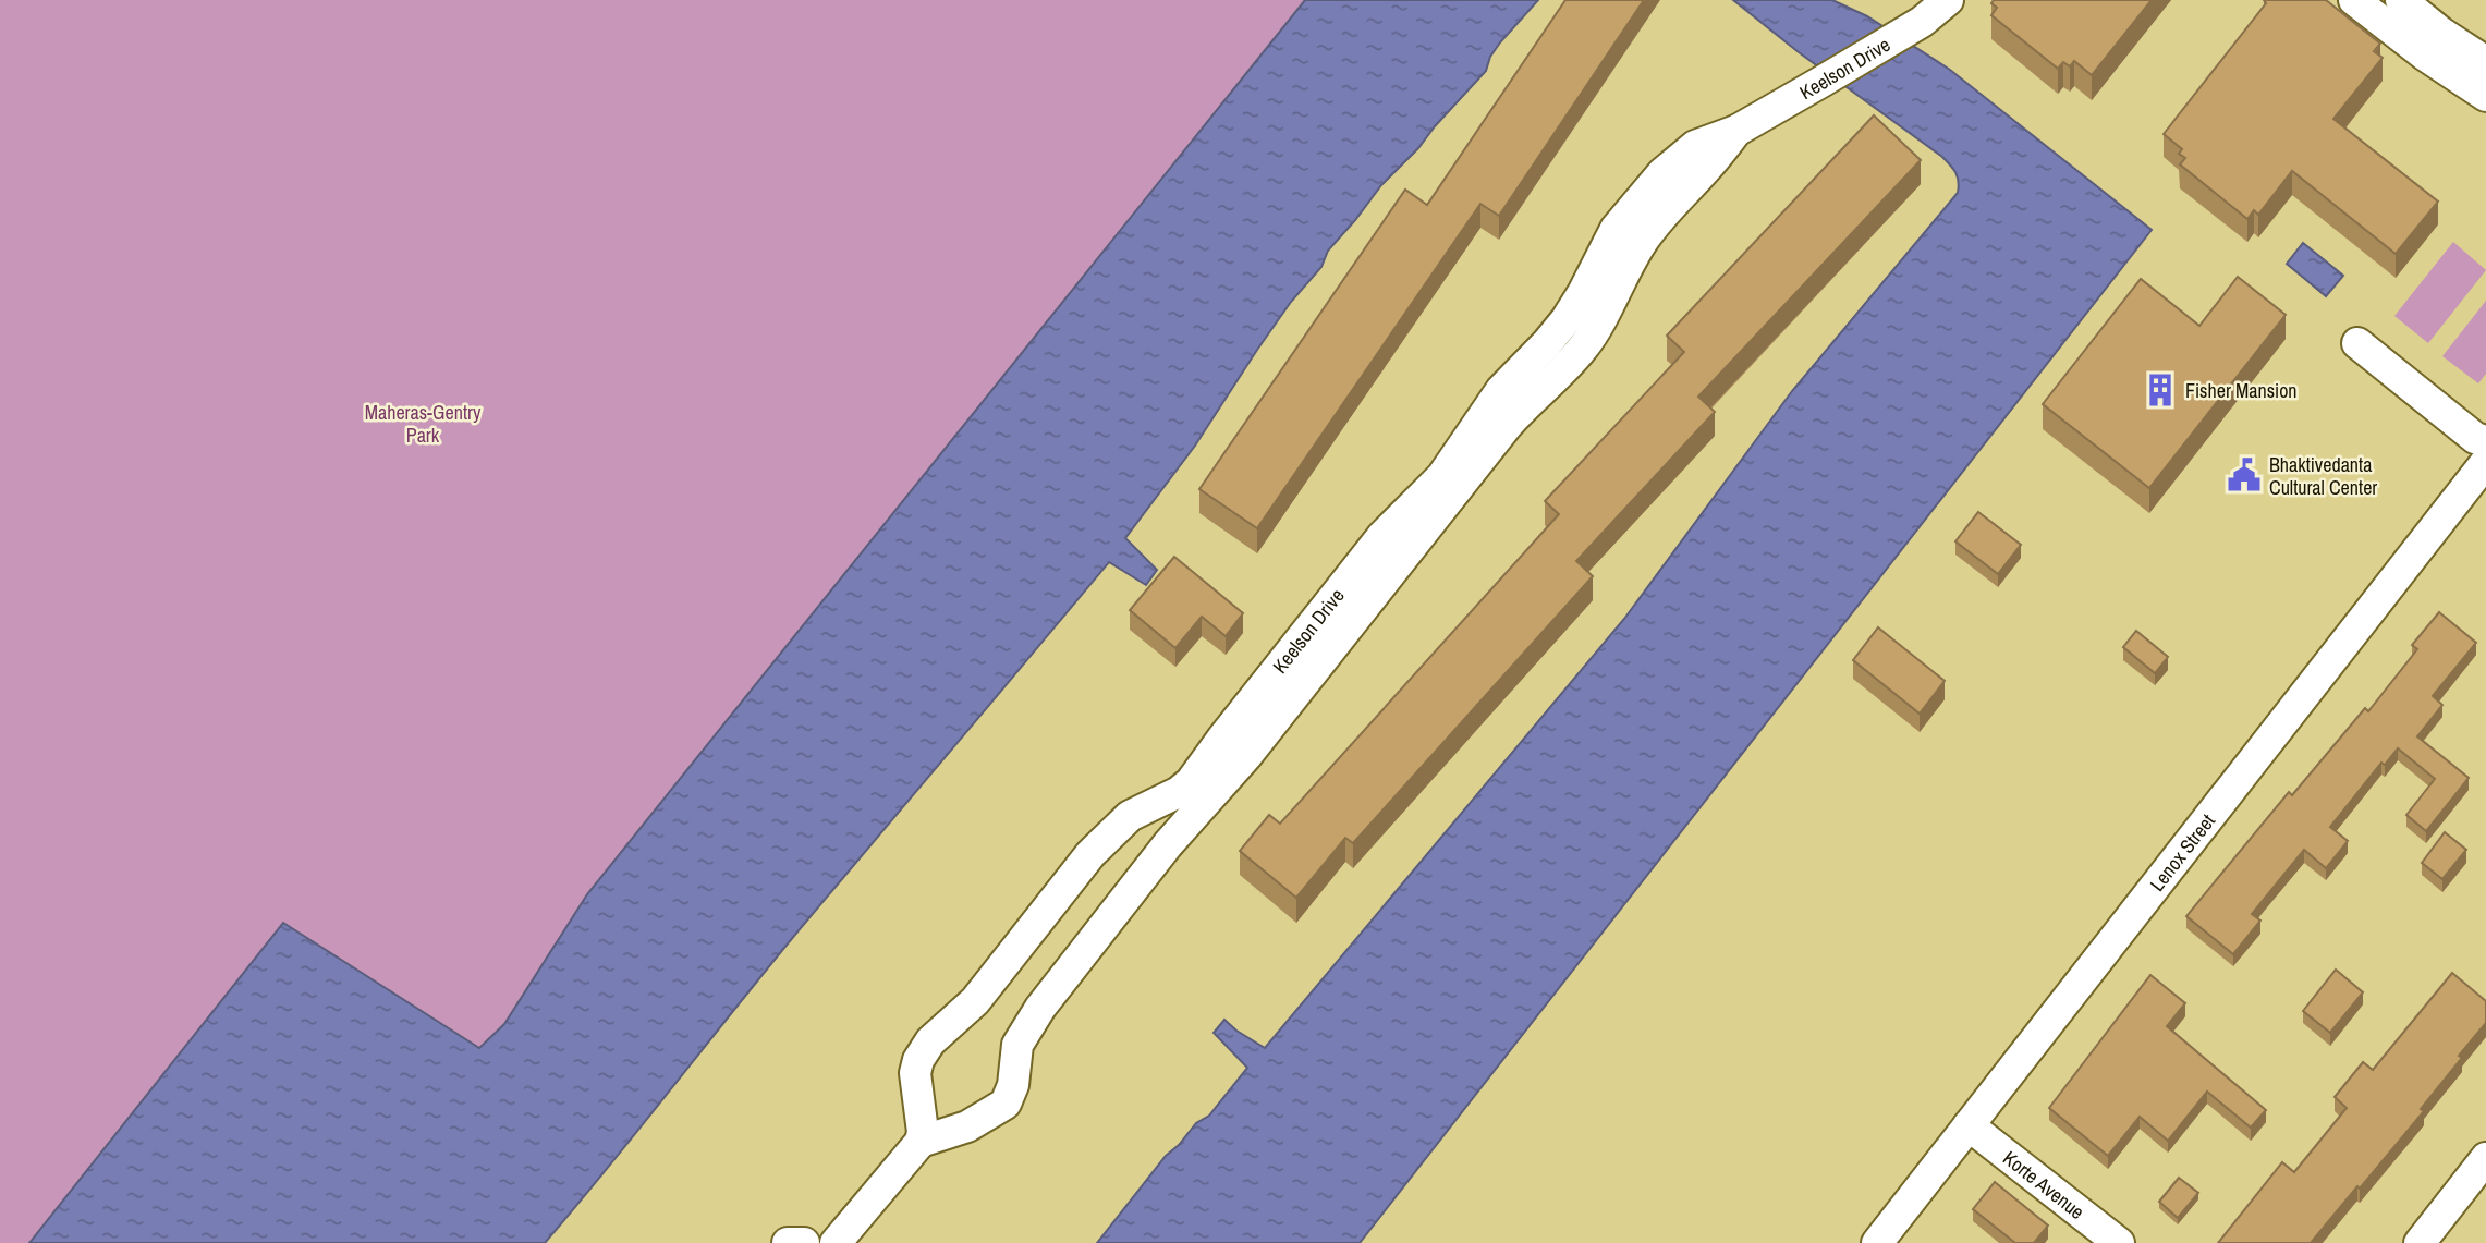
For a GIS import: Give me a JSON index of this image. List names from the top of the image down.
{
  "streets": {
    "street": ["Keelson Drive", "Lenox Street", "Korte Avenue"]
  },
  "crossings": [
    ["Lenox Street", "Korte Avenue"]
  ],
  "parks": ["Maheras-Gentry Park"],
  "places": {
    "building": ["Fisher Mansion"],
    "public building": ["Bhaktivedanta Cultural Center"]
  }
}
